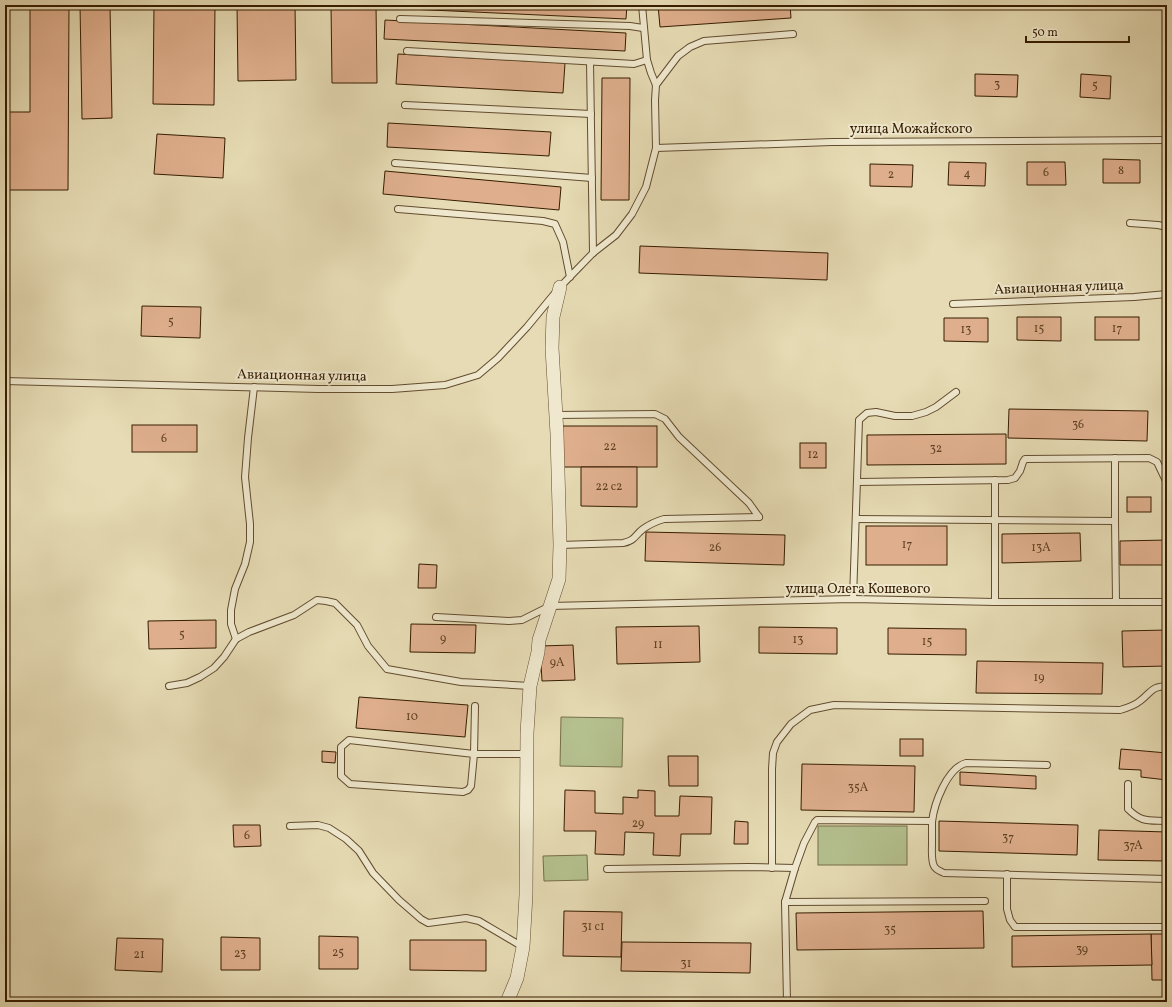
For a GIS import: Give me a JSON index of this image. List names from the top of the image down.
{
  "streets": {
    "lane": ["улица Можайского", "Авиационная улица", "улица Олега Кошевого"]
  },
  "crossings": [
    ["улица Можайского", "Авиационная улица"]
  ],
  "house_numbers": [
    "3",
    "5",
    "8",
    "6",
    "4",
    "2",
    "5",
    "15",
    "17",
    "13",
    "36",
    "6",
    "22",
    "32",
    "12",
    "22 с2",
    "17",
    "26",
    "13А",
    "5",
    "9",
    "13",
    "15",
    "11",
    "9А",
    "19",
    "10",
    "35А",
    "29",
    "6",
    "37",
    "37А",
    "31 с1",
    "35",
    "39",
    "25",
    "23",
    "21",
    "31"
  ],
  "scale_bar": "50 m"
}
